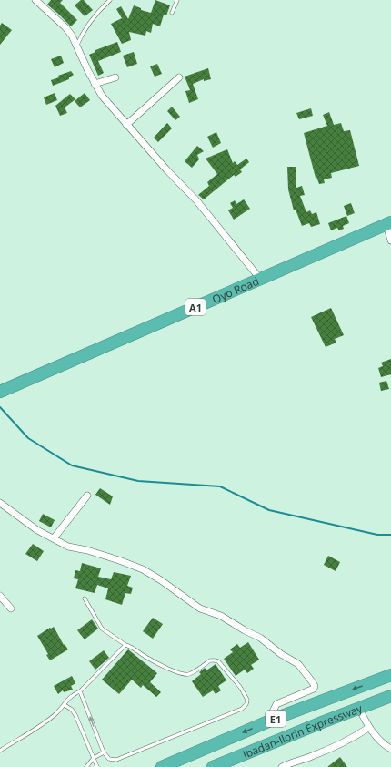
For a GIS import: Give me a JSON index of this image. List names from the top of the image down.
{
  "streets": {
    "highway": [
      "Oyo Road",
      "A1",
      "E1",
      "Ibadan-Ilorin Expressway"
    ]
  }
}
